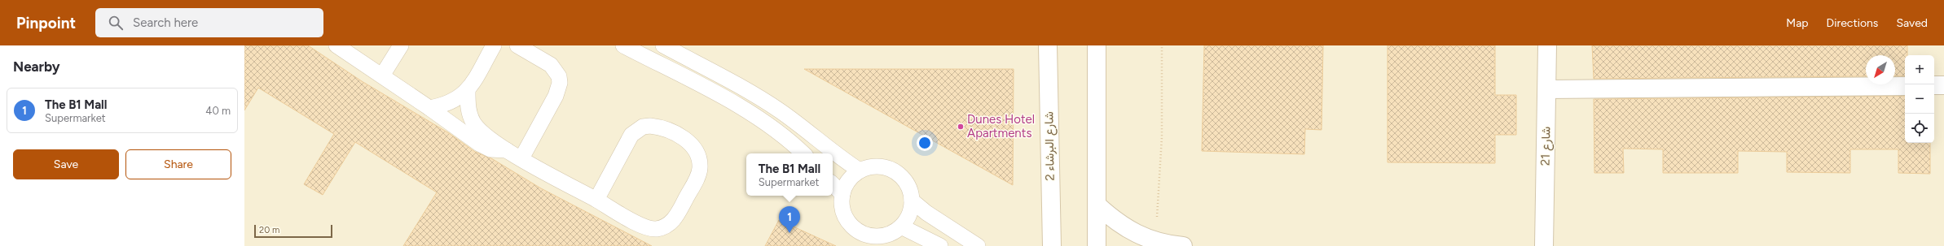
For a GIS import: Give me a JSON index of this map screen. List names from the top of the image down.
{
  "streets": {
    "street": ["شارع البرشاء 2", "شارع 21"]
  },
  "places": ["Dunes Hotel Apartments"],
  "scale_bar": "20 m",
  "north": "bottom left",
  "page": {
    "header": "Pinpoint",
    "search": "Search here",
    "nav": ["Map", "Directions", "Saved"],
    "heading": "Nearby",
    "map_buttons": ["+", "−"],
    "list": [
      {
        "mark": "1",
        "name": "The B1 Mall",
        "note": "Supermarket",
        "value": "40 m"
      }
    ],
    "buttons": ["Save", "Share"],
    "popup": ["The B1 Mall", "Supermarket"],
    "pins": "1",
    "scale": "20 m"
  }
}
